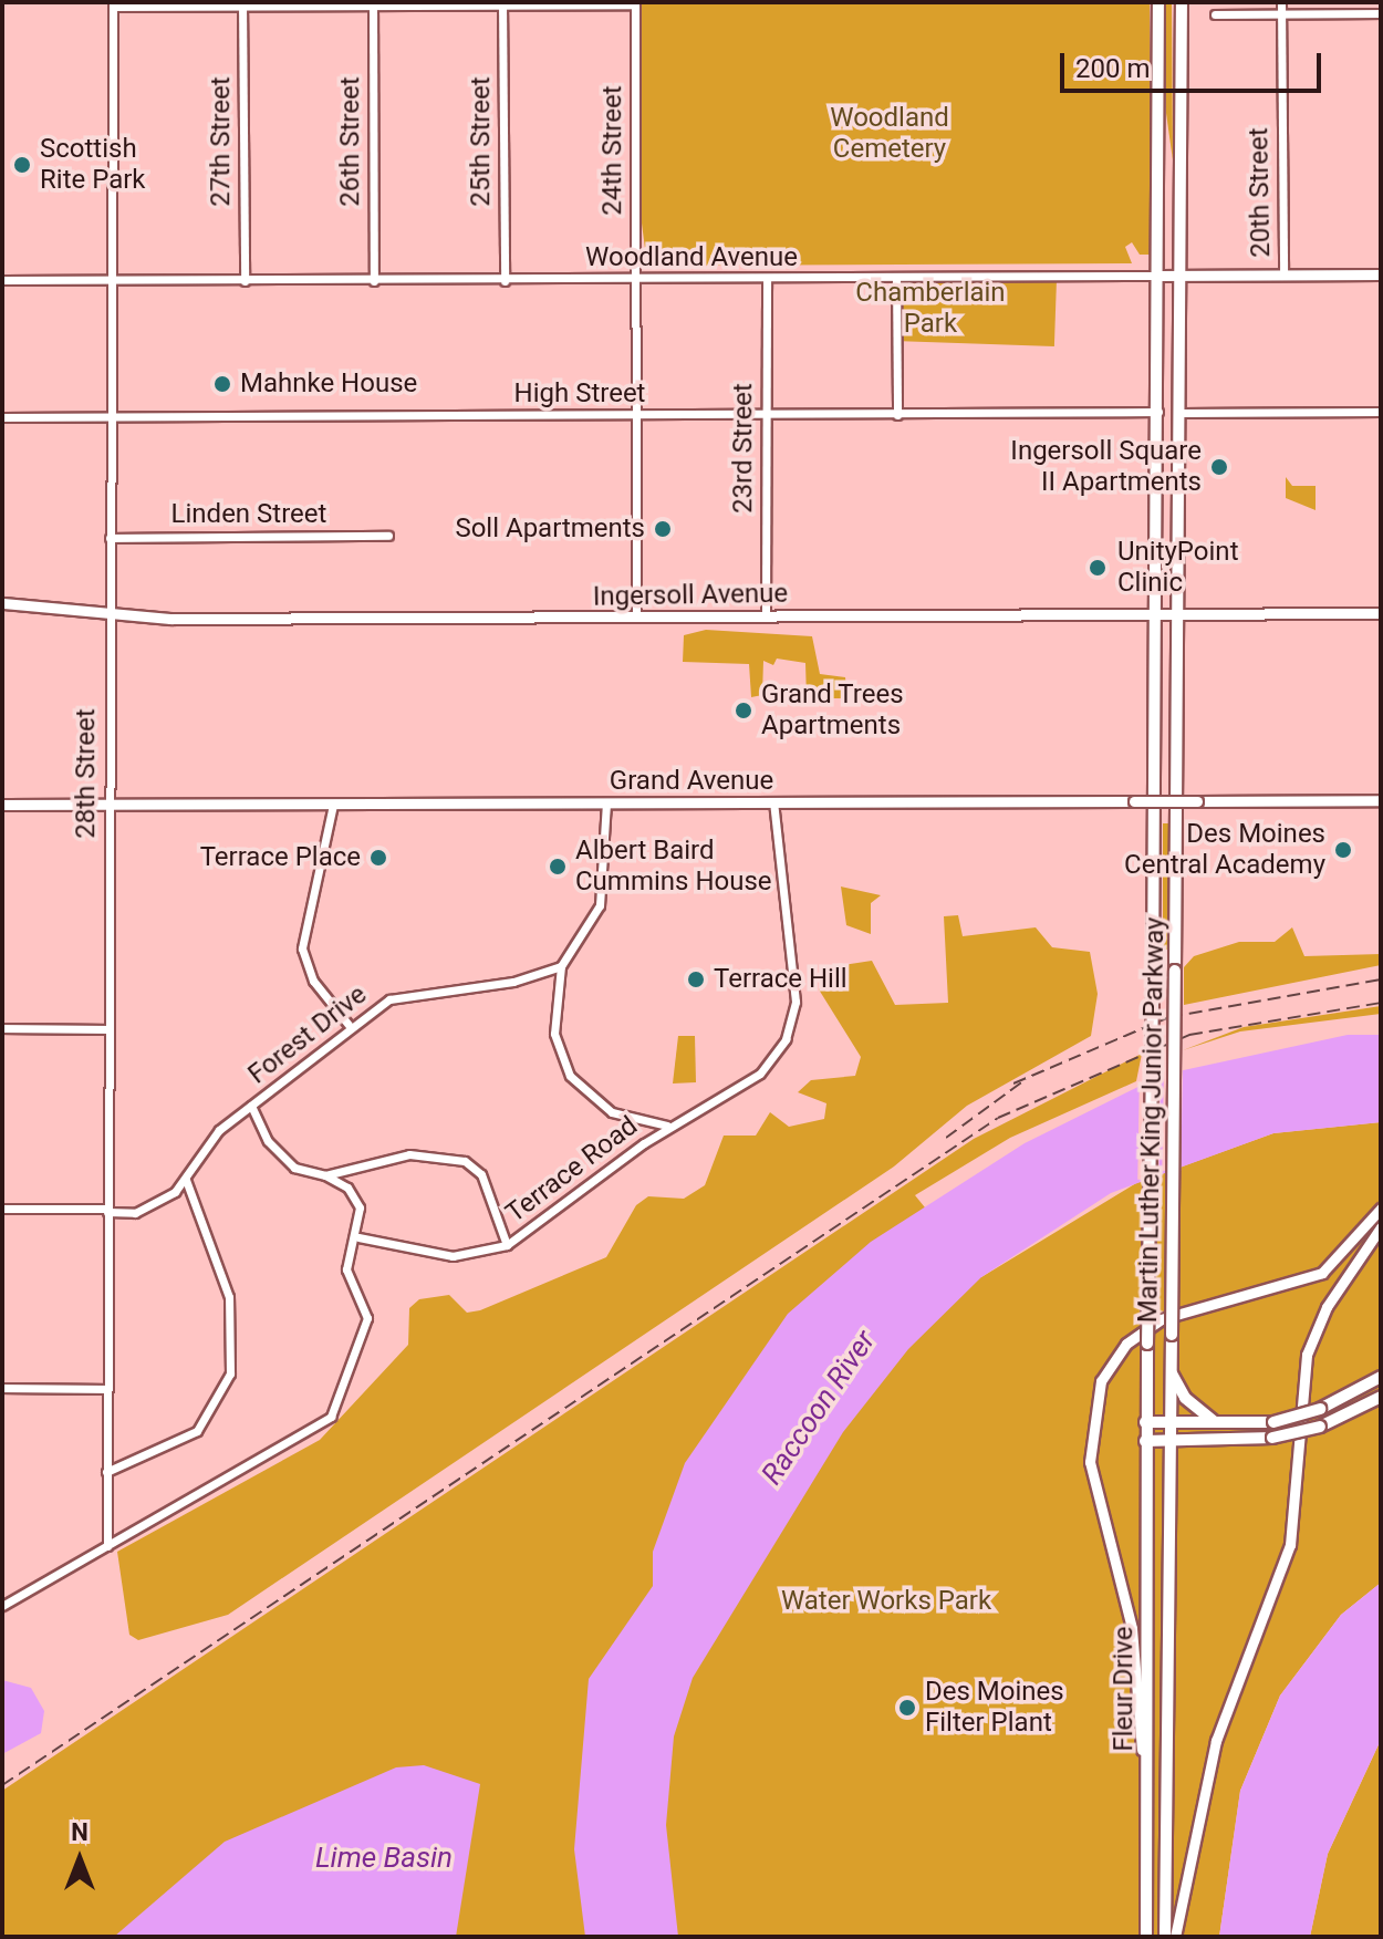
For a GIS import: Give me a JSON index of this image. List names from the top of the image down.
{
  "streets": {
    "main road": [
      "Woodland Avenue",
      "Ingersoll Avenue",
      "Grand Avenue",
      "Martin Luther King Junior Parkway",
      "Fleur Drive"
    ],
    "street": [
      "27th Street",
      "26th Street",
      "25th Street",
      "24th Street",
      "20th Street",
      "High Street",
      "23rd Street",
      "Linden Street",
      "28th Street",
      "Forest Drive",
      "Terrace Road"
    ]
  },
  "crossings": [
    ["27th Street", "Woodland Avenue"],
    ["26th Street", "Woodland Avenue"],
    ["25th Street", "Woodland Avenue"],
    ["24th Street", "Woodland Avenue"],
    ["24th Street", "High Street"],
    ["24th Street", "Ingersoll Avenue"],
    ["20th Street", "Woodland Avenue"],
    ["Woodland Avenue", "23rd Street"],
    ["Woodland Avenue", "28th Street"],
    ["Woodland Avenue", "Martin Luther King Junior Parkway"],
    ["High Street", "23rd Street"],
    ["High Street", "28th Street"],
    ["High Street", "Martin Luther King Junior Parkway"],
    ["23rd Street", "Ingersoll Avenue"],
    ["Linden Street", "28th Street"],
    ["Ingersoll Avenue", "28th Street"],
    ["Ingersoll Avenue", "Martin Luther King Junior Parkway"],
    ["28th Street", "Grand Avenue"],
    ["28th Street", "Forest Drive"],
    ["Grand Avenue", "Terrace Road"],
    ["Martin Luther King Junior Parkway", "Fleur Drive"]
  ],
  "water": ["Raccoon River", "Lime Basin"],
  "parks": ["Woodland Cemetery", "Chamberlain Park", "Water Works Park"],
  "places": [
    "Scottish Rite Park",
    "Mahnke House",
    "Ingersoll Square II Apartments",
    "Soll Apartments",
    "UnityPoint Clinic",
    "Grand Trees Apartments",
    "Des Moines Central Academy",
    "Terrace Place",
    "Albert Baird Cummins House",
    "Terrace Hill",
    "Des Moines Filter Plant"
  ],
  "scale_bar": "200 m",
  "north": "top"
}
